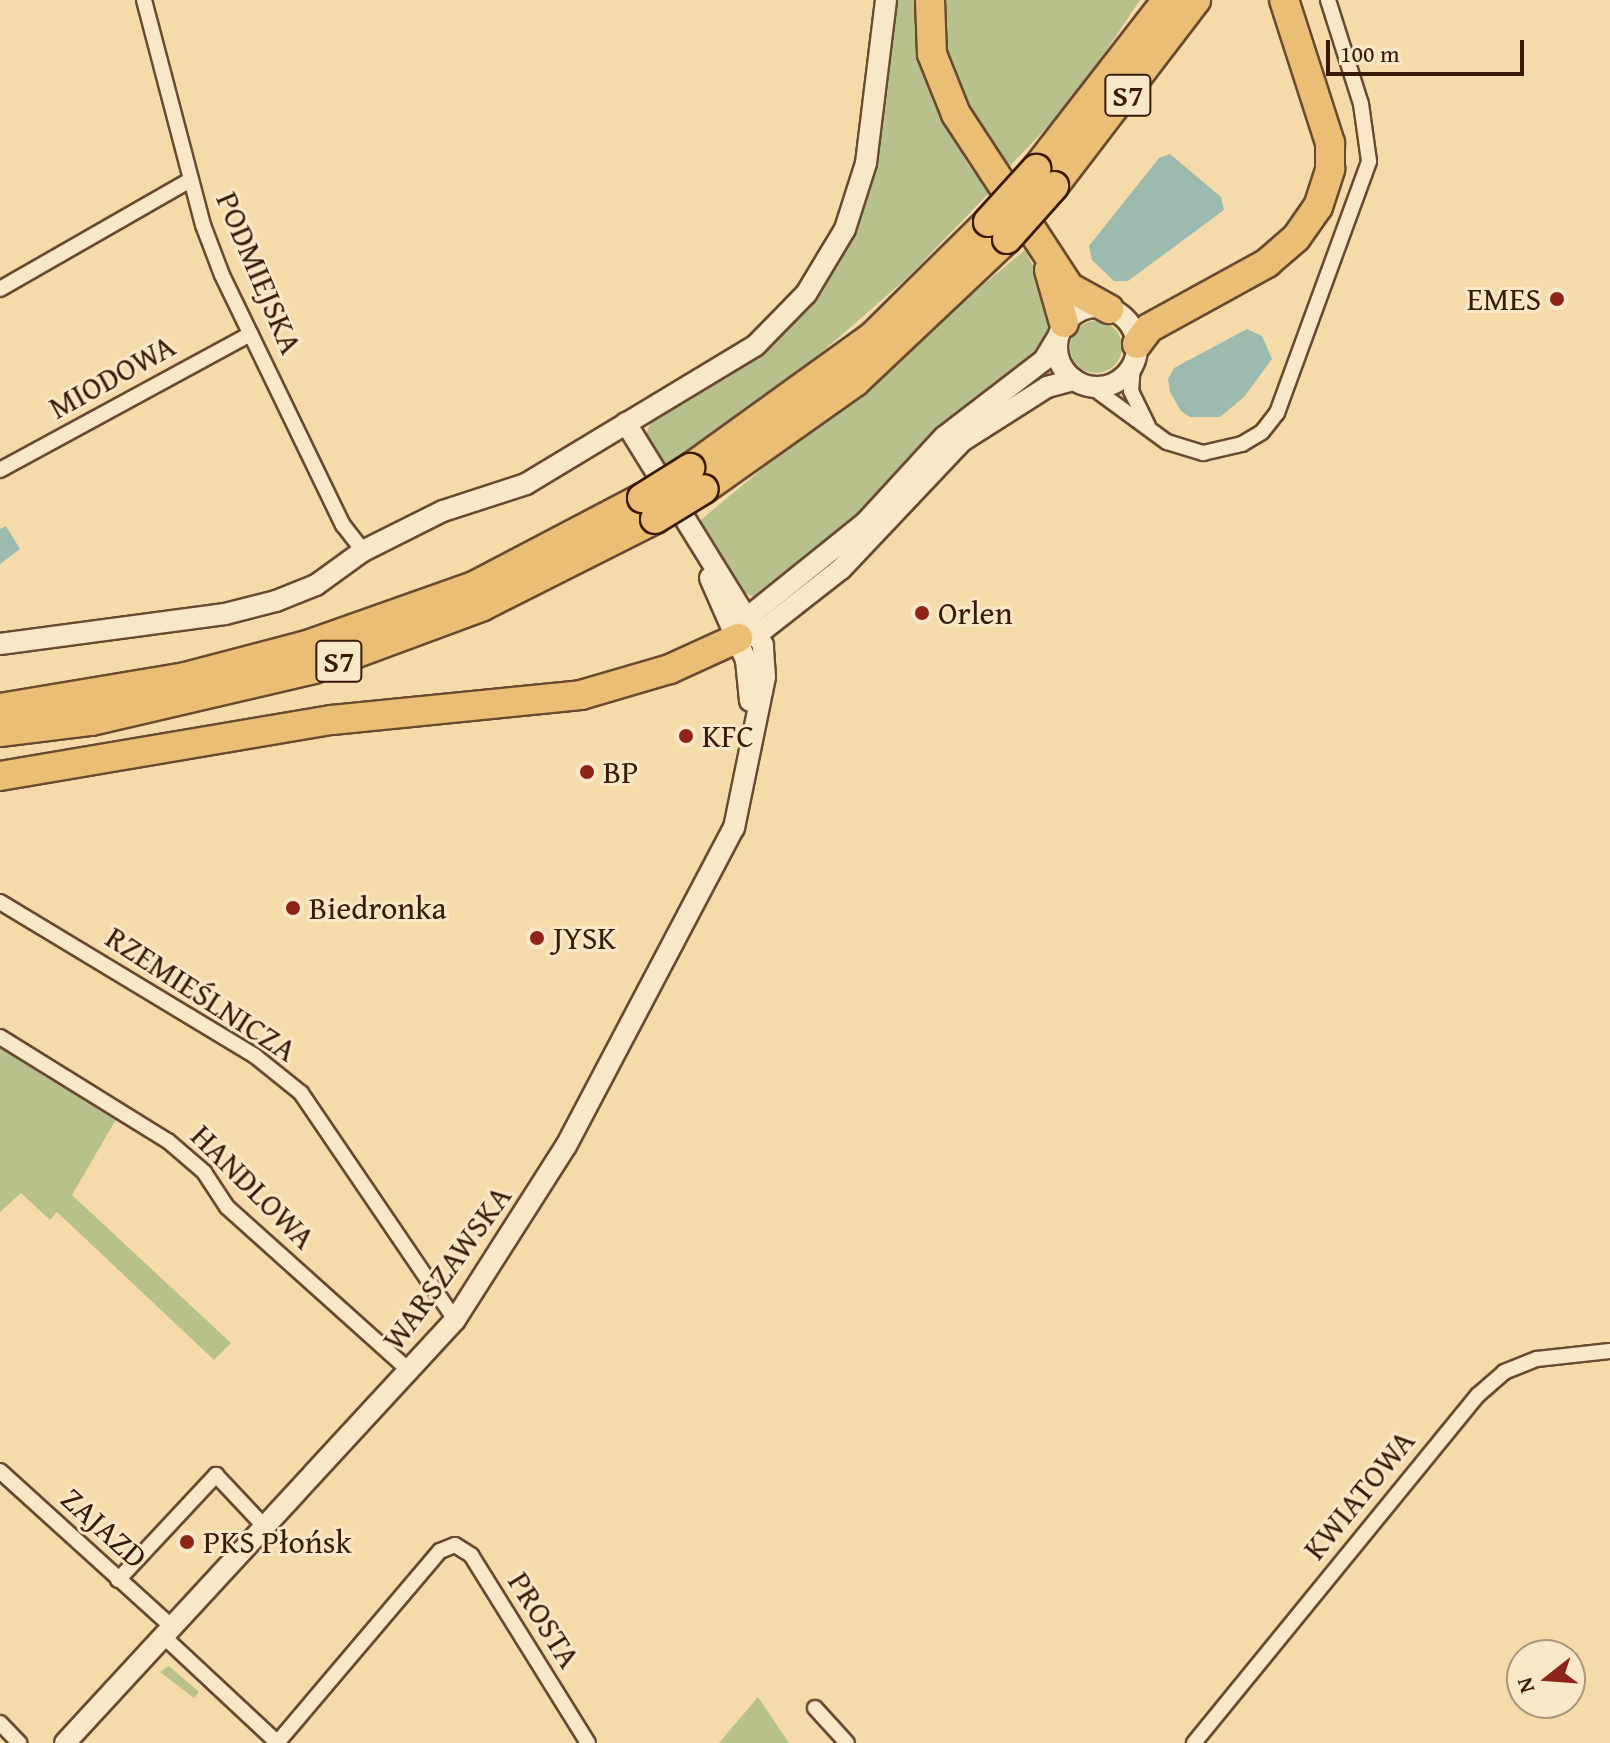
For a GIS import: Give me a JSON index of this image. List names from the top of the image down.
{
  "streets": {
    "highway": ["S7"],
    "street": [
      "PODMIEJSKA",
      "MIODOWA",
      "RZEMIEŚLNICZA",
      "HANDLOWA",
      "WARSZAWSKA",
      "KWIATOWA",
      "ZAJAZD",
      "PROSTA"
    ]
  },
  "crossings": [
    ["PODMIEJSKA", "MIODOWA"],
    ["RZEMIEŚLNICZA", "WARSZAWSKA"],
    ["HANDLOWA", "WARSZAWSKA"],
    ["WARSZAWSKA", "ZAJAZD"],
    ["ZAJAZD", "PROSTA"]
  ],
  "places": [
    "EMES",
    "Orlen",
    "KFC",
    "BP",
    "Biedronka",
    "JYSK",
    "PKS Płońsk"
  ],
  "scale_bar": "100 m",
  "north": "left"
}
